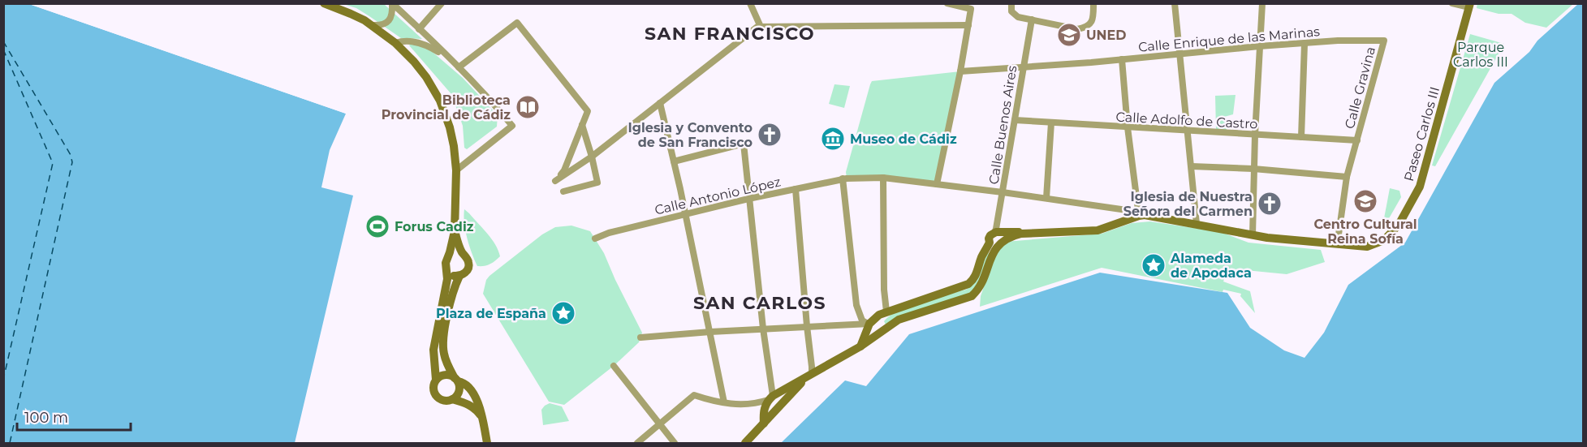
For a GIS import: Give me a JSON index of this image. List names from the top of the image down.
{
  "streets": {
    "street": [
      "Calle Enrique de las Marinas",
      "Calle Gravina",
      "Calle Adolfo de Castro",
      "Calle Buenos Aires",
      "Paseo Carlos III",
      "Calle Antonio López"
    ]
  },
  "crossings": [
    ["Calle Enrique de las Marinas", "Calle Gravina"],
    ["Calle Enrique de las Marinas", "Calle Buenos Aires"],
    ["Calle Gravina", "Calle Adolfo de Castro"],
    ["Calle Gravina", "Paseo Carlos III"],
    ["Calle Adolfo de Castro", "Calle Buenos Aires"],
    ["Calle Buenos Aires", "Calle Antonio López"]
  ],
  "districts": ["SAN FRANCISCO", "SAN CARLOS"],
  "parks": ["Parque Carlos III"],
  "places": {
    "school or university": ["UNED", "Centro Cultural Reina Sofía"],
    "library": ["Biblioteca Provincial de Cádiz"],
    "church": ["Iglesia y Convento de San Francisco", "Iglesia de Nuestra Señora del Carmen"],
    "museum": ["Museo de Cádiz"],
    "sports": ["Forus Cadiz"],
    "place": ["Alameda de Apodaca", "Plaza de España"]
  },
  "scale_bar": "100 m"
}
